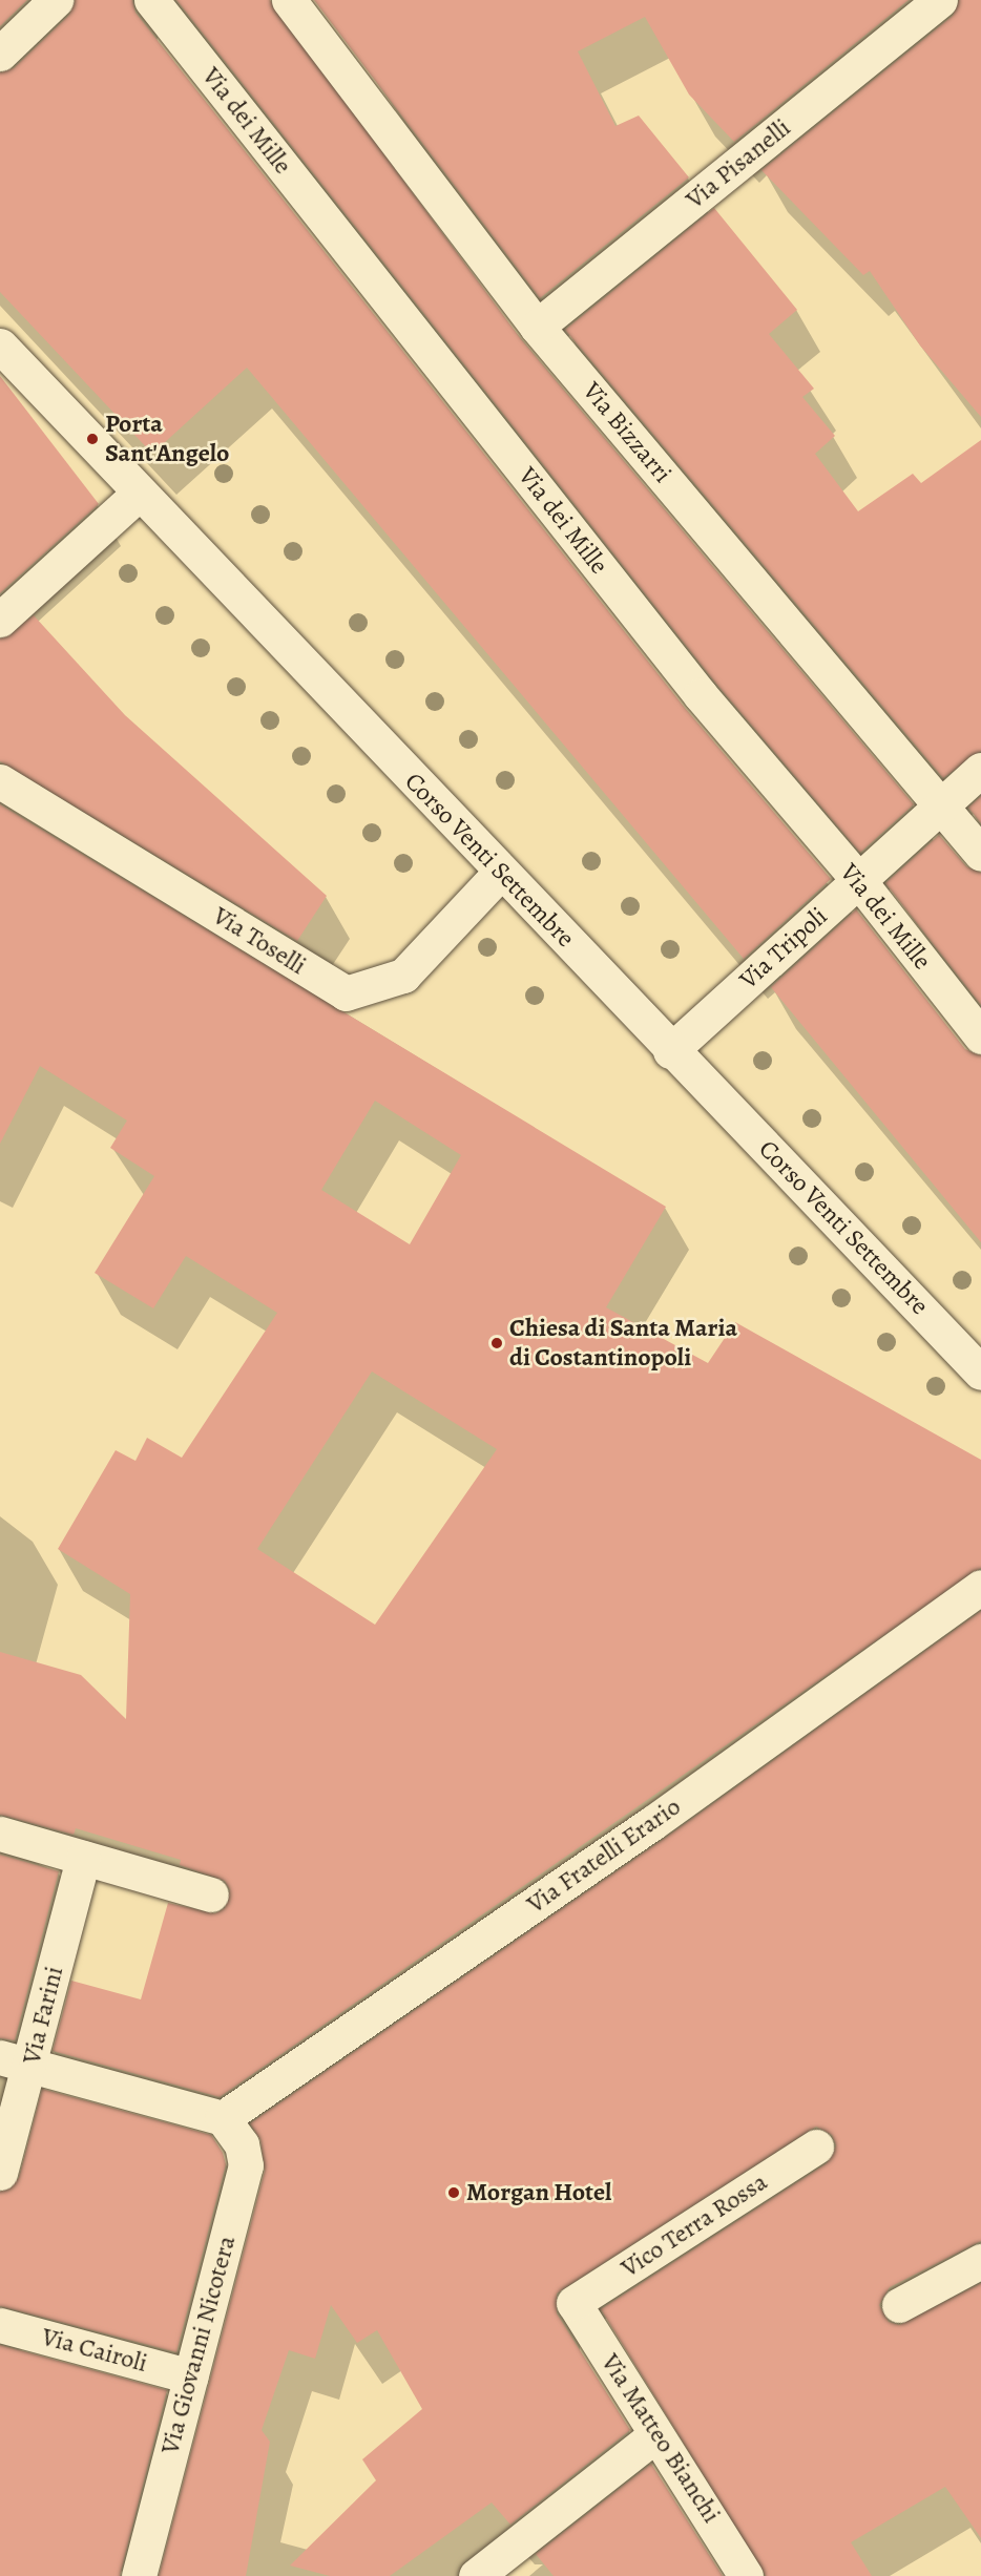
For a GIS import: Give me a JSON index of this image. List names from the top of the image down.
{
  "streets": {
    "street": [
      "Via dei Mille",
      "Via Pisanelli",
      "Via Bizzarri",
      "Corso Venti Settembre",
      "Via Toselli",
      "Via Tripoli",
      "Via Fratelli Erario",
      "Via Farini",
      "Vico Terra Rossa",
      "Via Giovanni Nicotera",
      "Via Cairoli",
      "Via Matteo Bianchi"
    ]
  },
  "crossings": [
    ["Via dei Mille", "Via Tripoli"],
    ["Via Pisanelli", "Via Bizzarri"],
    ["Via Bizzarri", "Via Tripoli"],
    ["Corso Venti Settembre", "Via Toselli"],
    ["Corso Venti Settembre", "Via Tripoli"],
    ["Via Fratelli Erario", "Via Giovanni Nicotera"],
    ["Vico Terra Rossa", "Via Matteo Bianchi"],
    ["Via Giovanni Nicotera", "Via Cairoli"]
  ],
  "places": ["Porta Sant'Angelo", "Chiesa di Santa Maria di Costantinopoli", "Morgan Hotel"]
}
